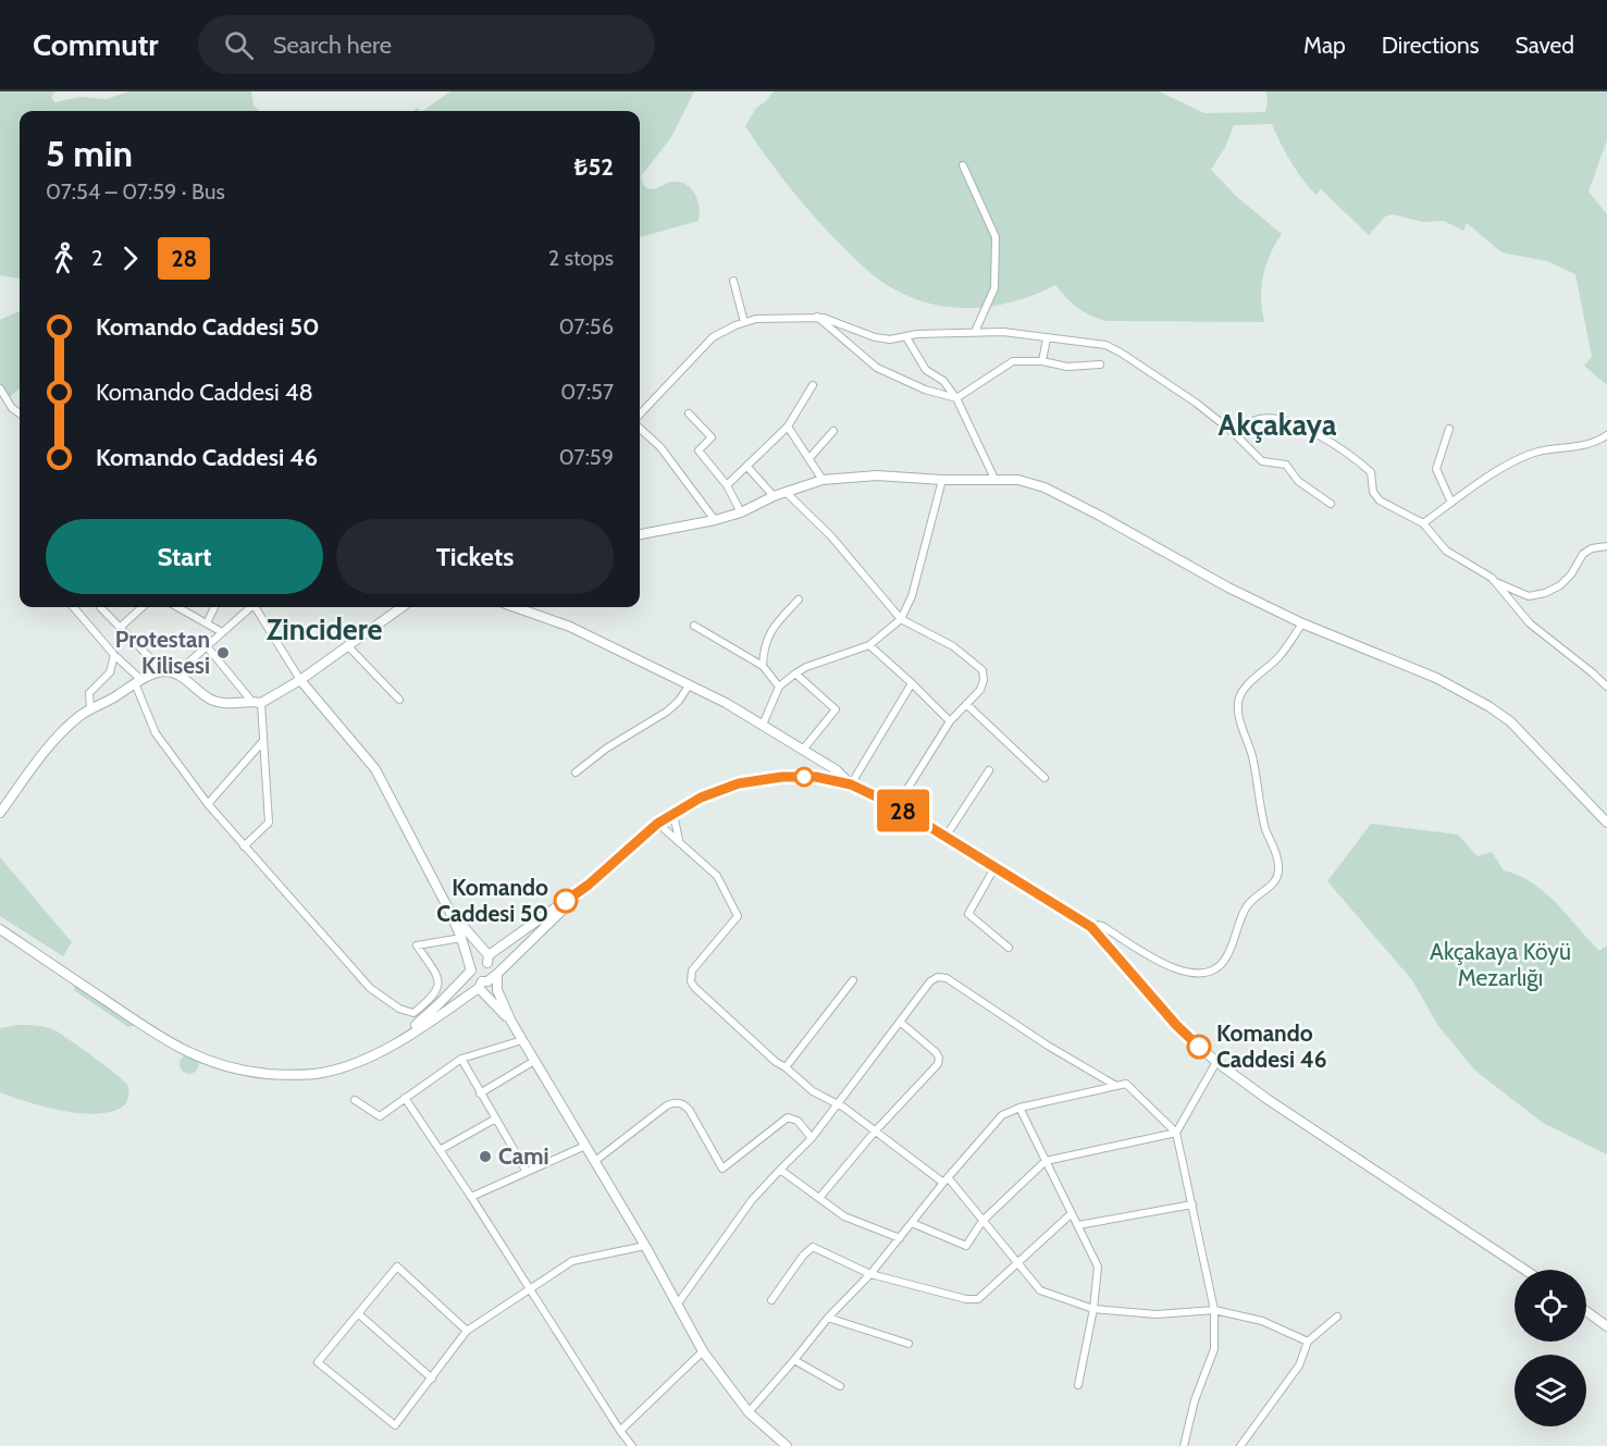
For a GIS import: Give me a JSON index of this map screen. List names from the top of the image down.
{
  "districts": ["Akçakaya", "Zincidere"],
  "parks": ["Akçakaya Köyü Mezarlığı"],
  "places": [
    "Protestan Kilisesi",
    "Komando Caddesi 50",
    "Komando Caddesi 46",
    "Cami"
  ],
  "lines": ["bus line 28"],
  "page": {
    "header": "Commutr",
    "search": "Search here",
    "nav": ["Map", "Directions", "Saved"],
    "on_map": "28",
    "heading": ["5 min", "07:54 – 07:59 · Bus", "₺52"],
    "legs": ["2", "28", "2 stops"],
    "list": [
      {
        "name": "Komando Caddesi 50",
        "value": "07:56"
      },
      {
        "name": "Komando Caddesi 48",
        "value": "07:57"
      },
      {
        "name": "Komando Caddesi 46",
        "value": "07:59"
      }
    ],
    "buttons": ["Start", "Tickets"]
  }
}
